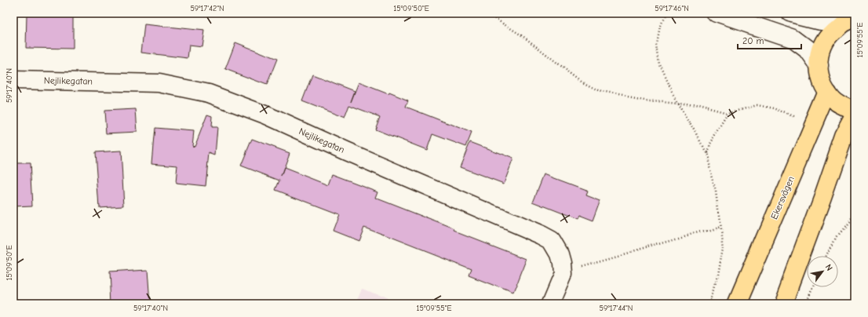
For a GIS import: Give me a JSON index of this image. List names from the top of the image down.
{
  "streets": {
    "main road": ["Ekersvägen"],
    "street": ["Nejlikegatan"]
  },
  "scale_bar": "20 m",
  "north": "top right",
  "coordinates": [
    "59°17'42\"N",
    "15°09'50\"E",
    "59°17'46\"N",
    "15°09'55\"E",
    "59°17'40\"N",
    "59°17'44\"N"
  ]
}
